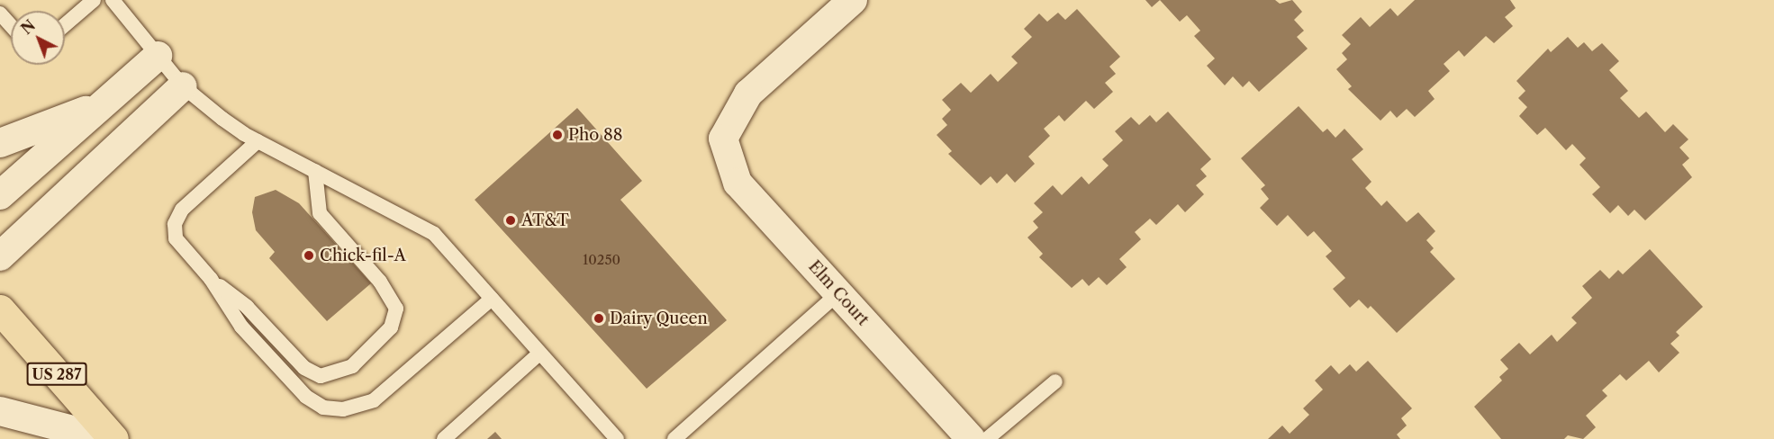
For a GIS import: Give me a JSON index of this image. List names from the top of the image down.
{
  "streets": {
    "main road": ["US 287"],
    "street": ["Elm Court"]
  },
  "places": [
    "Pho 88",
    "AT&T",
    "Chick-fil-A",
    "Dairy Queen"
  ],
  "house_numbers": ["10250"],
  "north": "top left"
}
